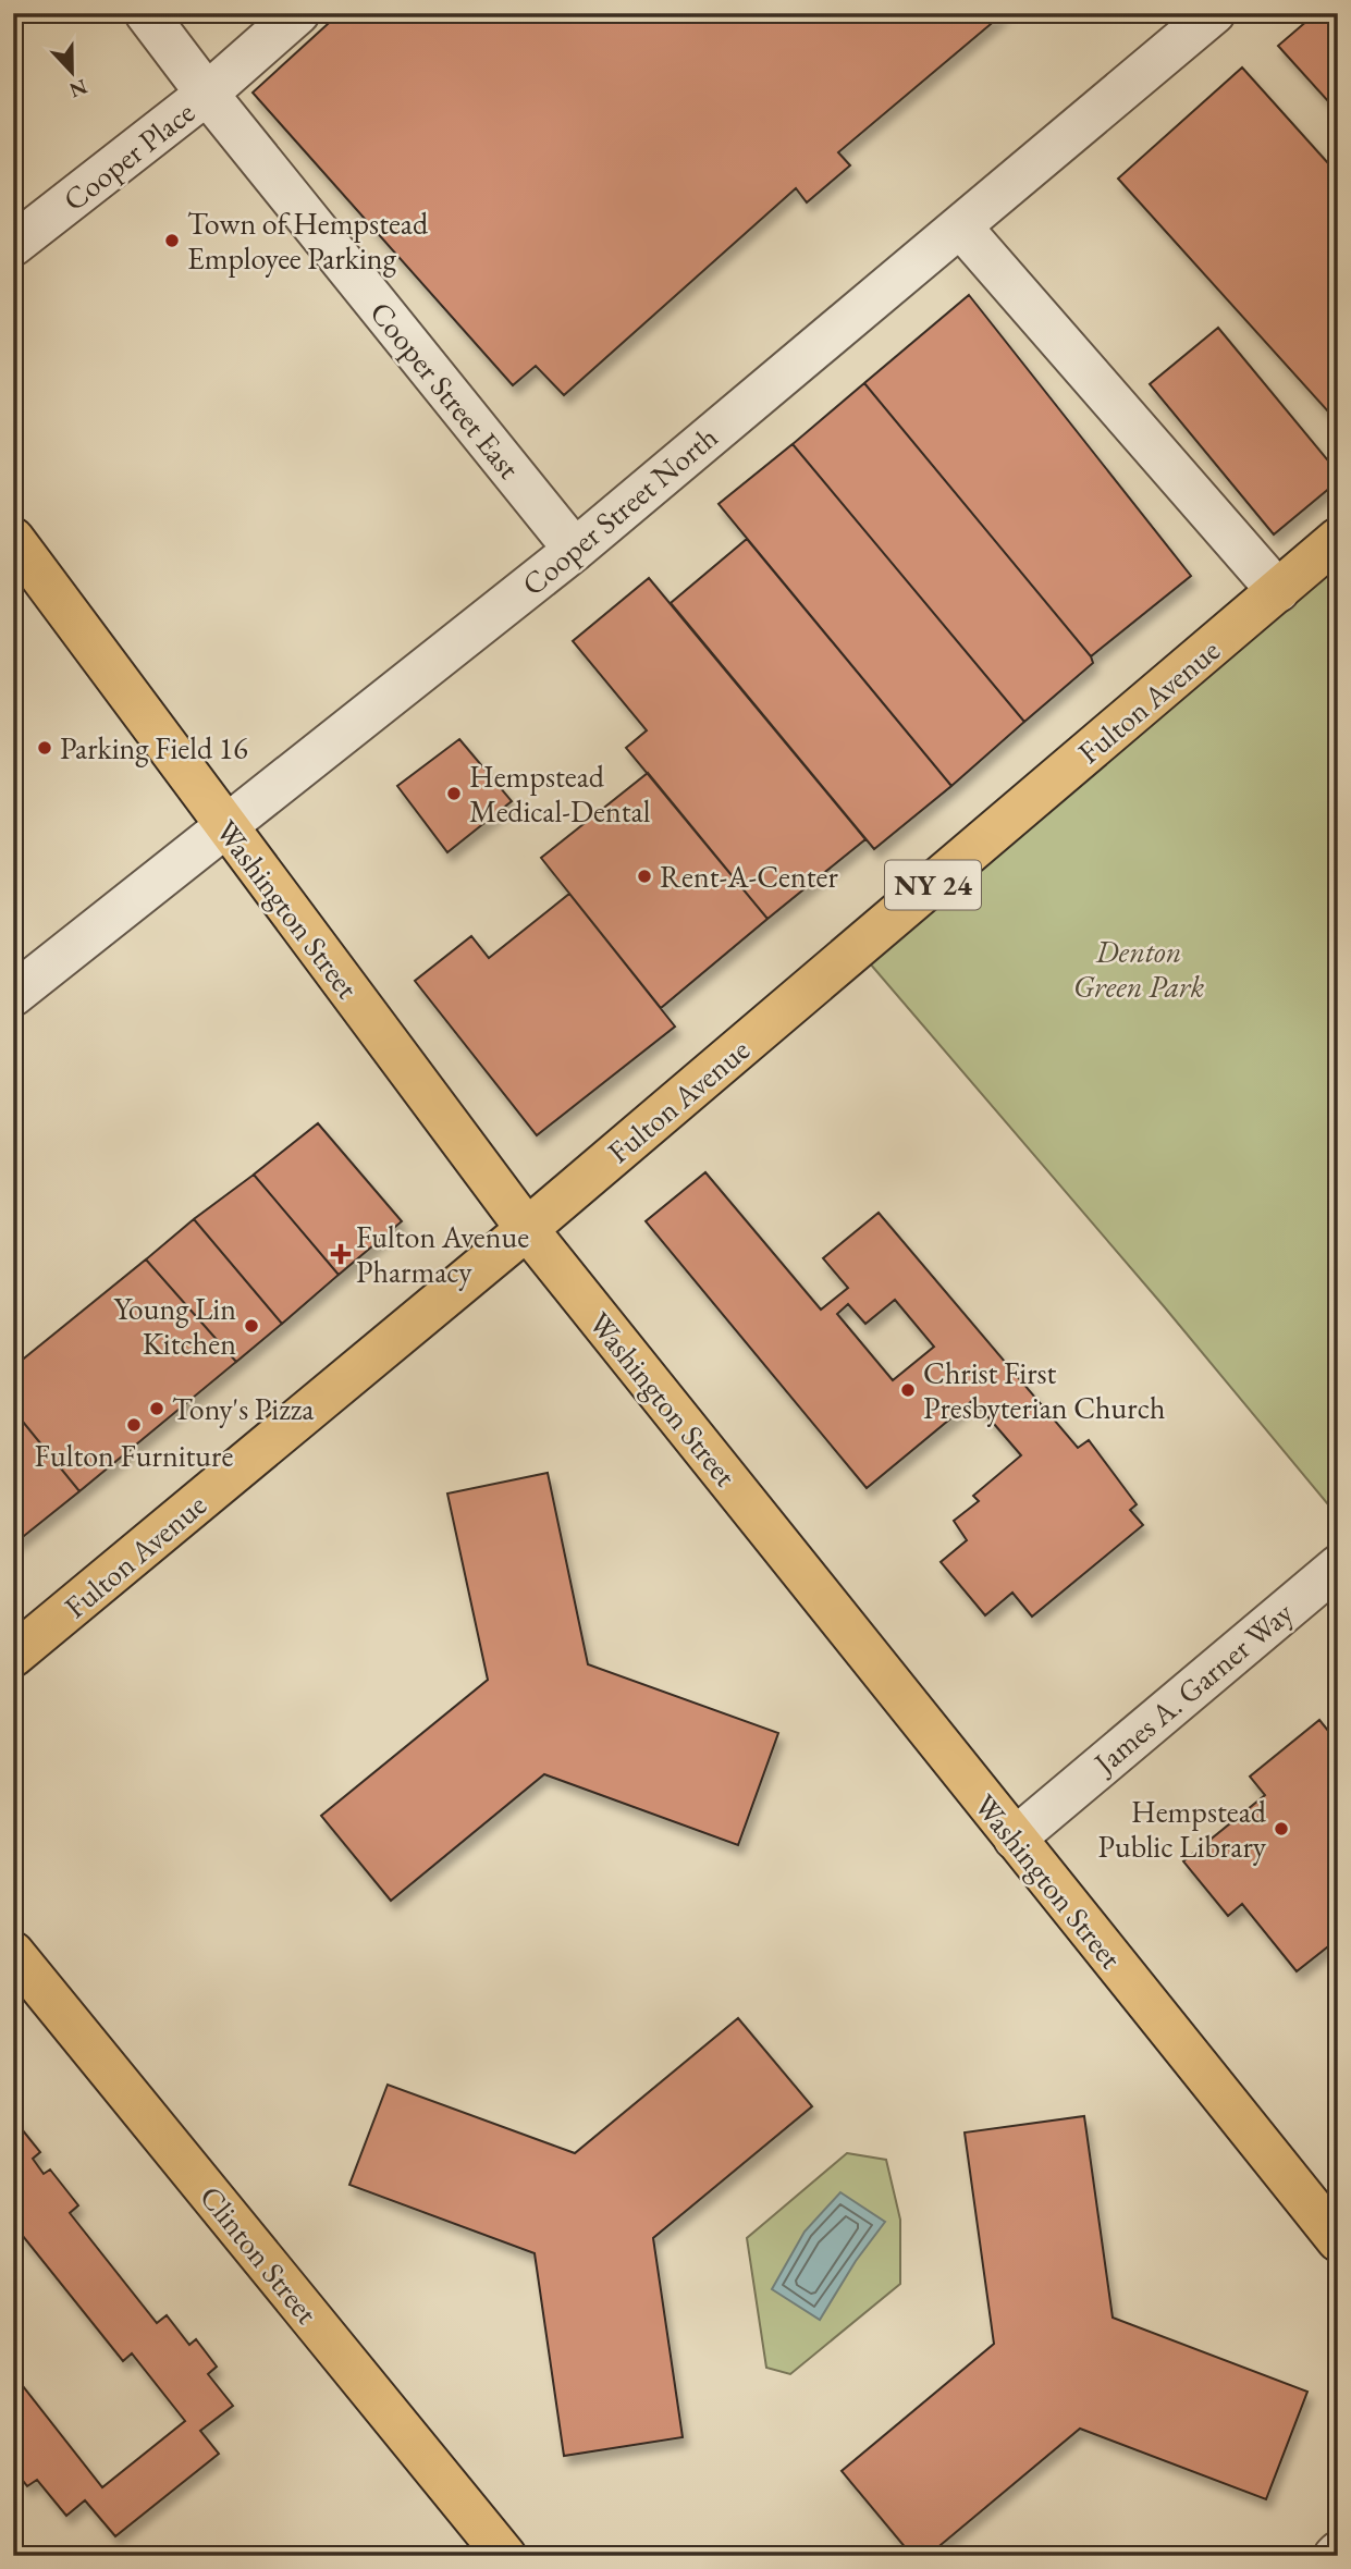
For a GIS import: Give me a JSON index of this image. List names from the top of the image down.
{
  "streets": {
    "main road": [
      "Fulton Avenue",
      "NY 24",
      "Washington Street",
      "Clinton Street"
    ],
    "street": [
      "Cooper Place",
      "Cooper Street East",
      "Cooper Street North",
      "James A. Garner Way"
    ]
  },
  "crossings": [
    ["Cooper Place", "Cooper Street East"],
    ["Cooper Street East", "Cooper Street North"],
    ["Cooper Street North", "Washington Street"],
    ["Fulton Avenue", "Washington Street"],
    ["Washington Street", "James A. Garner Way"]
  ],
  "parks": ["Denton Green Park"],
  "places": {
    "other": [
      "Town of Hempstead Employee Parking",
      "Parking Field 16",
      "Hempstead Medical-Dental",
      "Rent-A-Center",
      "Young Lin Kitchen",
      "Christ First Presbyterian Church",
      "Tony's Pizza",
      "Fulton Furniture",
      "Hempstead Public Library"
    ],
    "health": ["Fulton Avenue Pharmacy"]
  },
  "north": "bottom"
}
